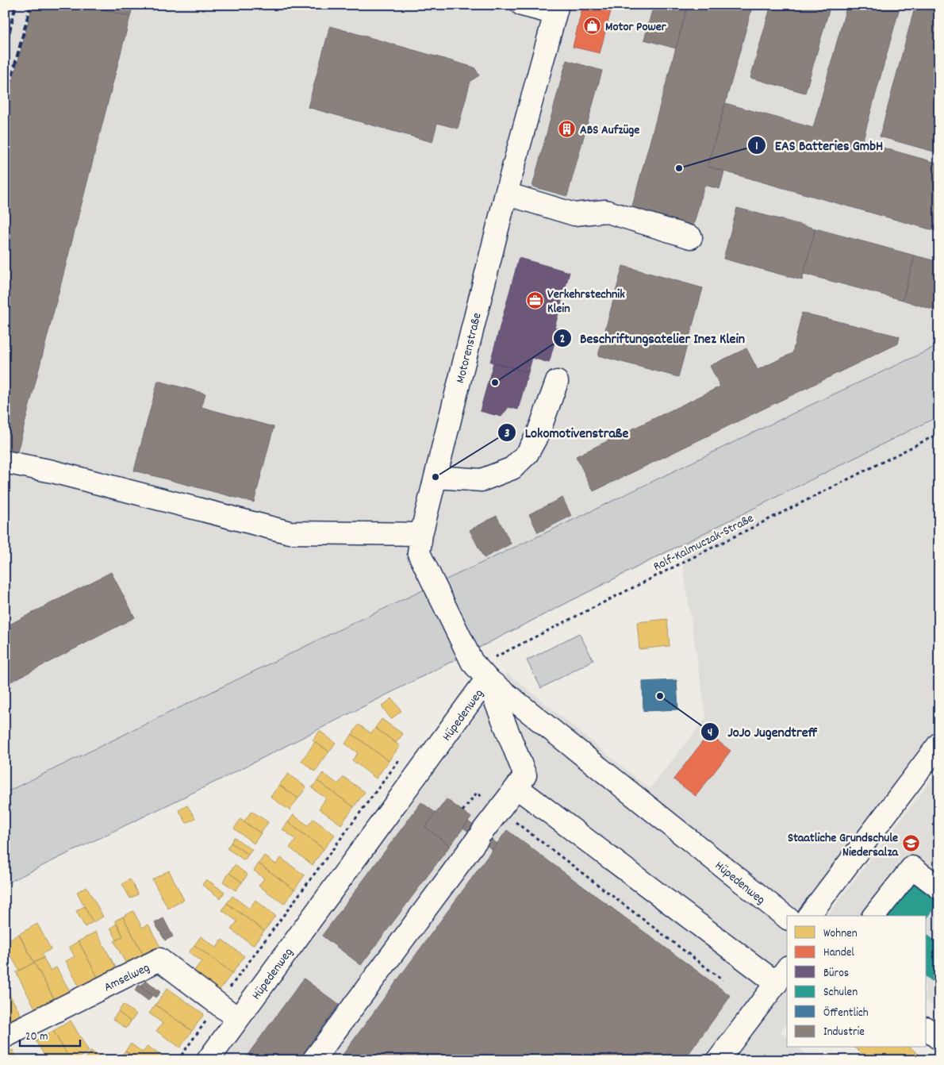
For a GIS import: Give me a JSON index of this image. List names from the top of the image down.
{
  "streets": {
    "street": ["Motorenstraße", "Hüpedenweg", "Amselweg"],
    "path": ["Rolf-Kalmuczak-Straße"]
  },
  "crossings": [
    ["Motorenstraße", "Rolf-Kalmuczak-Straße"],
    ["Motorenstraße", "Hüpedenweg"],
    ["Rolf-Kalmuczak-Straße", "Hüpedenweg"],
    ["Hüpedenweg", "Amselweg"]
  ],
  "places": {
    "shop": ["Motor Power"],
    "building": ["ABS Aufzüge"],
    "other": [
      "EAS Batteries GmbH",
      "Beschriftungsatelier Inez Klein",
      "Lokomotivenstraße",
      "JoJo Jugendtreff"
    ],
    "office": ["Verkehrstechnik Klein"],
    "school or university": ["Staatliche Grundschule Niedersalza"]
  },
  "legend": [
    "Wohnen",
    "Handel",
    "Büros",
    "Schulen",
    "Öffentlich",
    "Industrie"
  ],
  "scale_bar": "20 m"
}
